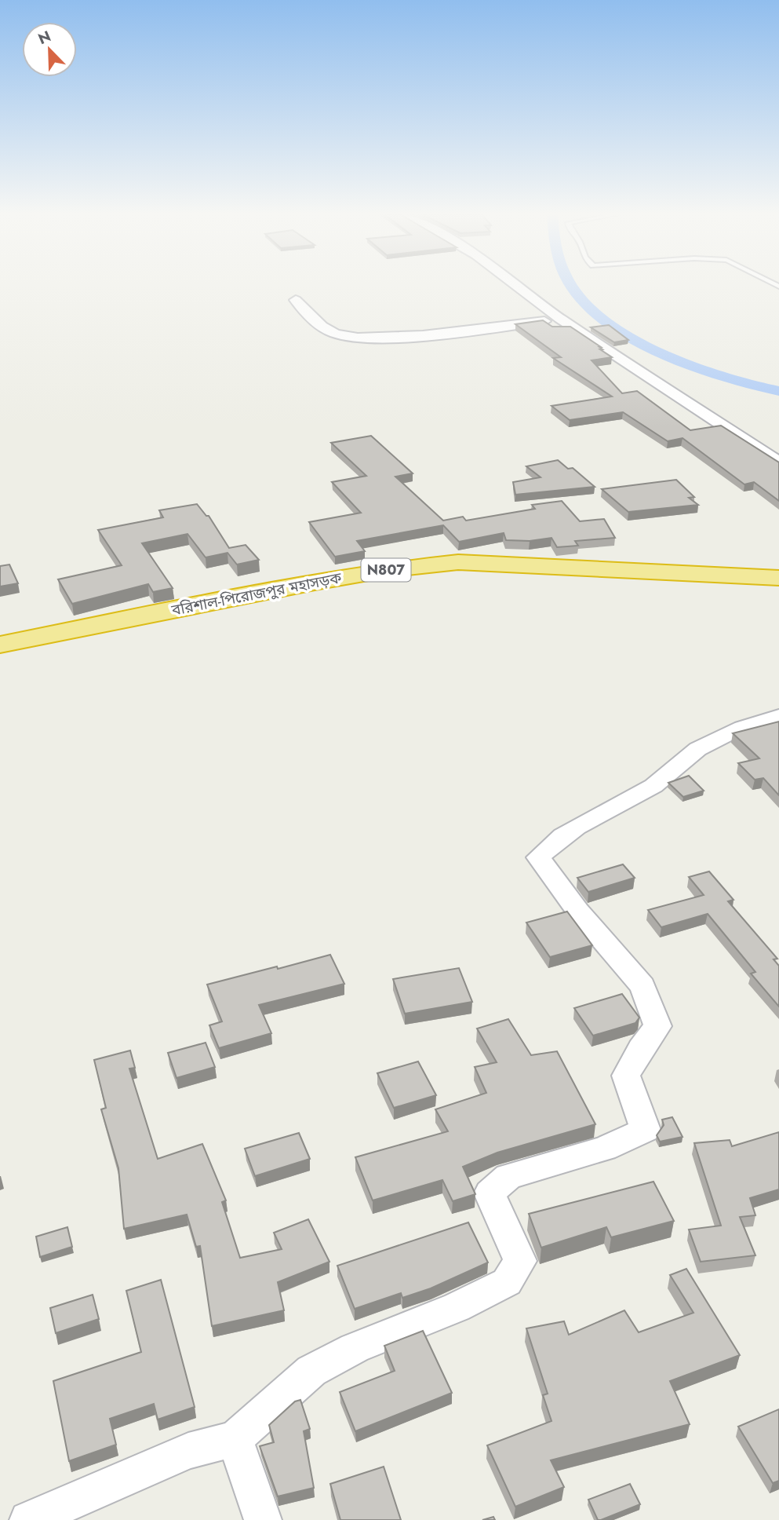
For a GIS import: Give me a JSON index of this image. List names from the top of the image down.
{
  "streets": {
    "highway": ["N807", "বরিশাল-পিরোজপুর মহাসড়ক"]
  },
  "north": "top left"
}
